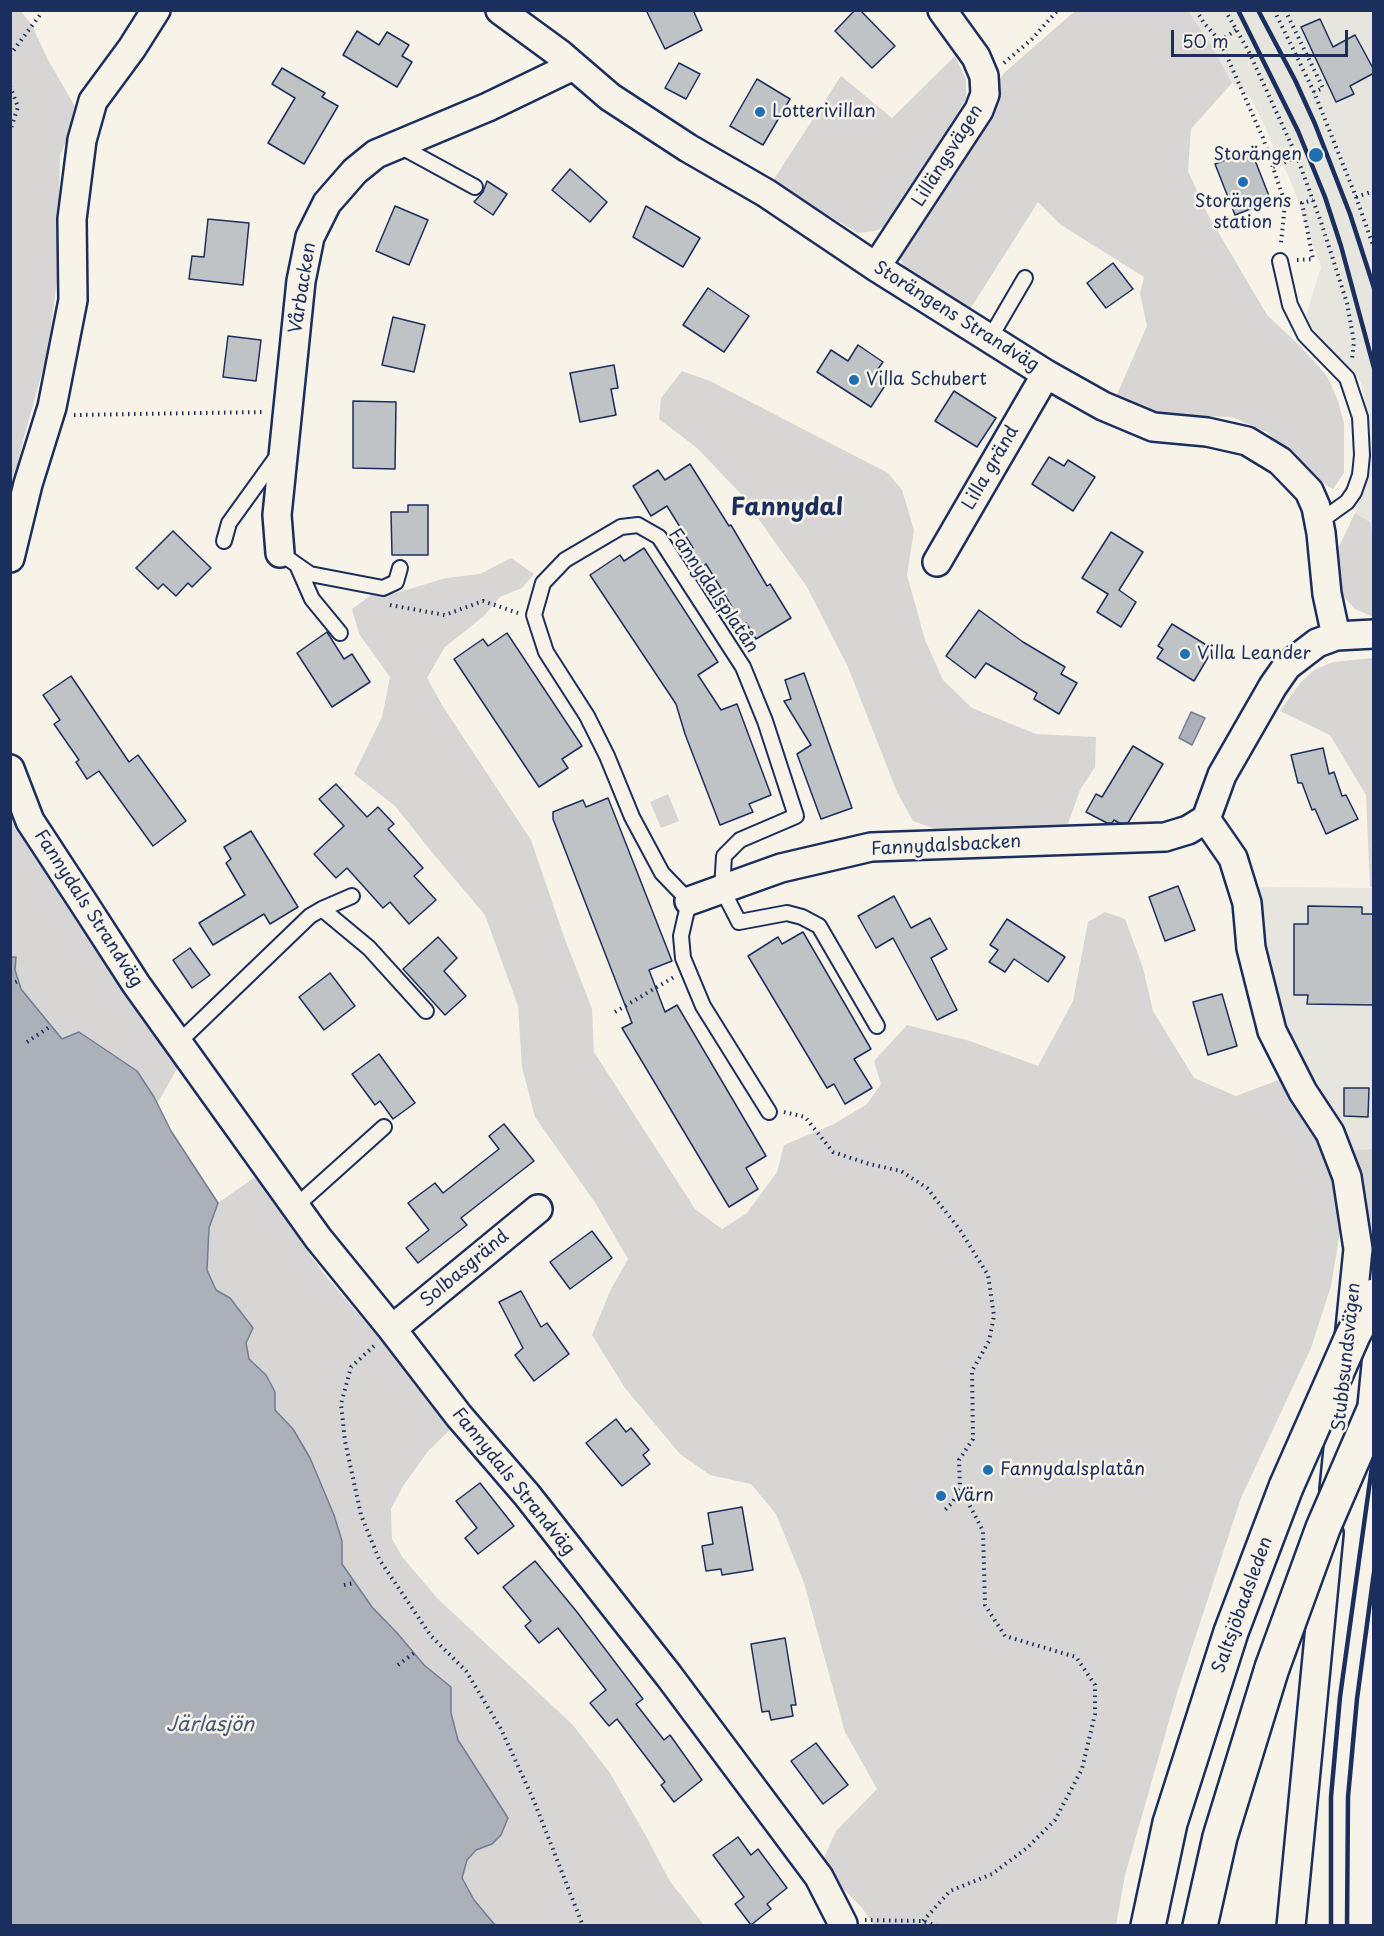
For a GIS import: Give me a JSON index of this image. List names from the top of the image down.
{
  "streets": {
    "highway": ["Saltsjöbadsleden"],
    "street": [
      "Lillängsvägen",
      "Vårbacken",
      "Storängens Strandväg",
      "Lilla gränd",
      "Fannydalsbacken",
      "Fannydals Strandväg",
      "Solbasgränd",
      "Stubbsundsvägen"
    ],
    "lane": ["Fannydalsplatån"]
  },
  "crossings": [
    ["Lillängsvägen", "Storängens Strandväg"],
    ["Vårbacken", "Storängens Strandväg"],
    ["Storängens Strandväg", "Lilla gränd"],
    ["Fannydalsplatån", "Fannydalsbacken"],
    ["Fannydalsbacken", "Stubbsundsvägen"],
    ["Fannydals Strandväg", "Solbasgränd"]
  ],
  "districts": ["Fannydal"],
  "water": ["Järlasjön"],
  "places": [
    "Lotterivillan",
    "Storängen",
    "Storängens station",
    "Villa Schubert",
    "Villa Leander",
    "Fannydalsplatån",
    "Värn"
  ],
  "scale_bar": "50 m"
}
